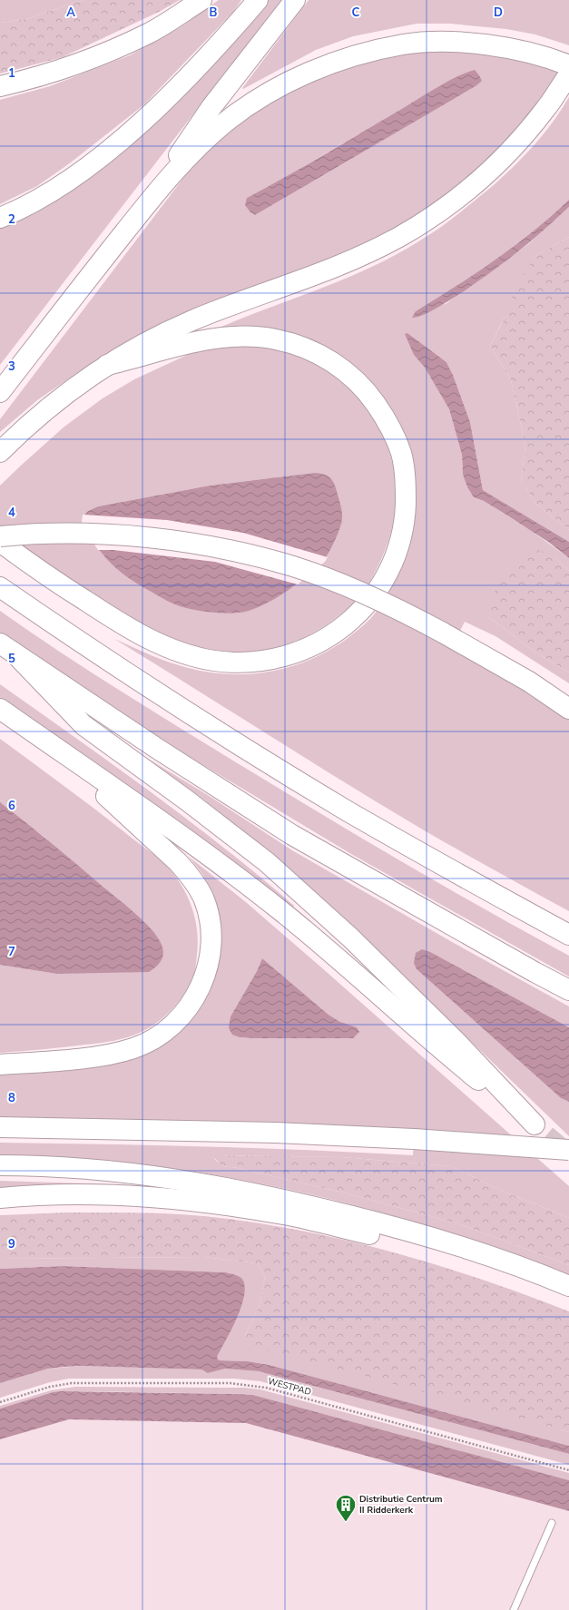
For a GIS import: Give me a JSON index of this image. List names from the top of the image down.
{
  "streets": {
    "path": ["WESTPAD"]
  },
  "places": {
    "building": ["Distributie Centrum II Ridderkerk"]
  },
  "grid": {
    "columns": [
      "A",
      "B",
      "C",
      "D"
    ],
    "rows": [
      "1",
      "2",
      "3",
      "4",
      "5",
      "6",
      "7",
      "8",
      "9"
    ]
  }
}
